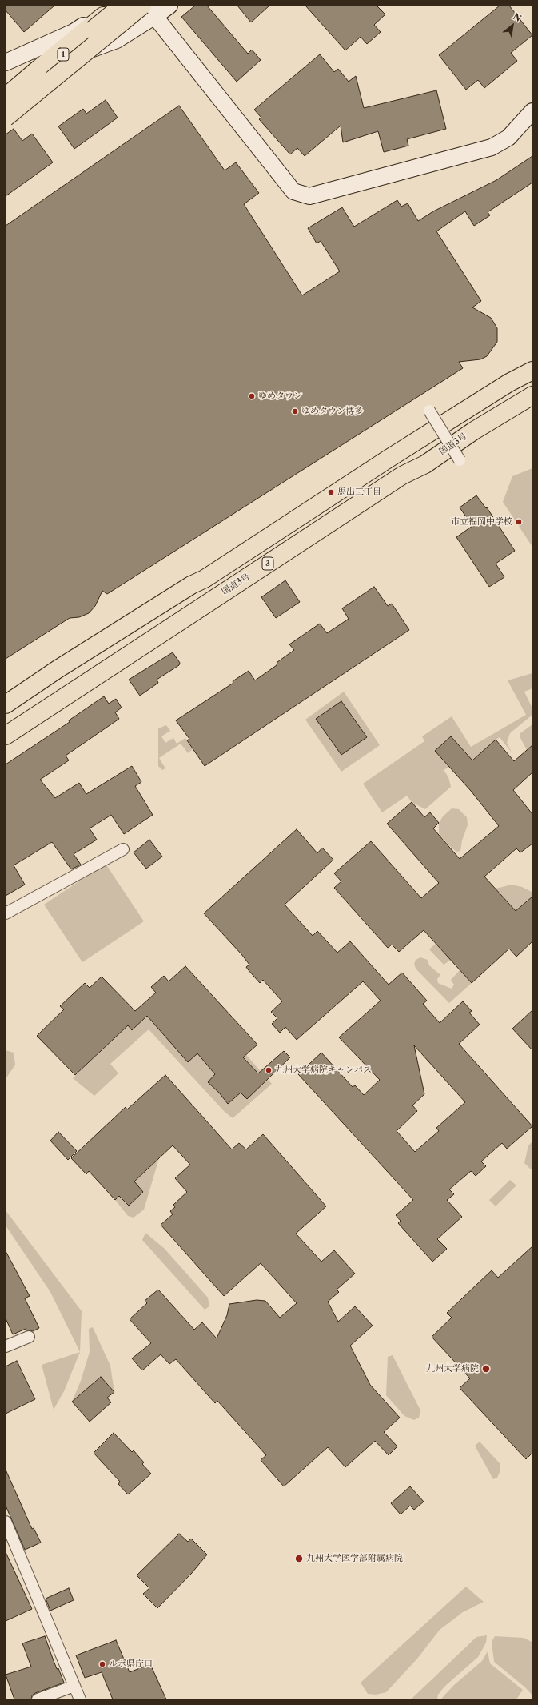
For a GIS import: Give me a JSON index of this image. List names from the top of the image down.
{
  "streets": {
    "highway": ["1", "国道3号", "3"]
  },
  "places": [
    "ゆめタウン",
    "ゆめタウン博多",
    "馬出三丁目",
    "市立福岡中学校",
    "九州大学病院キャンパス",
    "九州大学病院",
    "九州大学医学部附属病院",
    "ルポ県庁口"
  ],
  "north": "top right"
}
